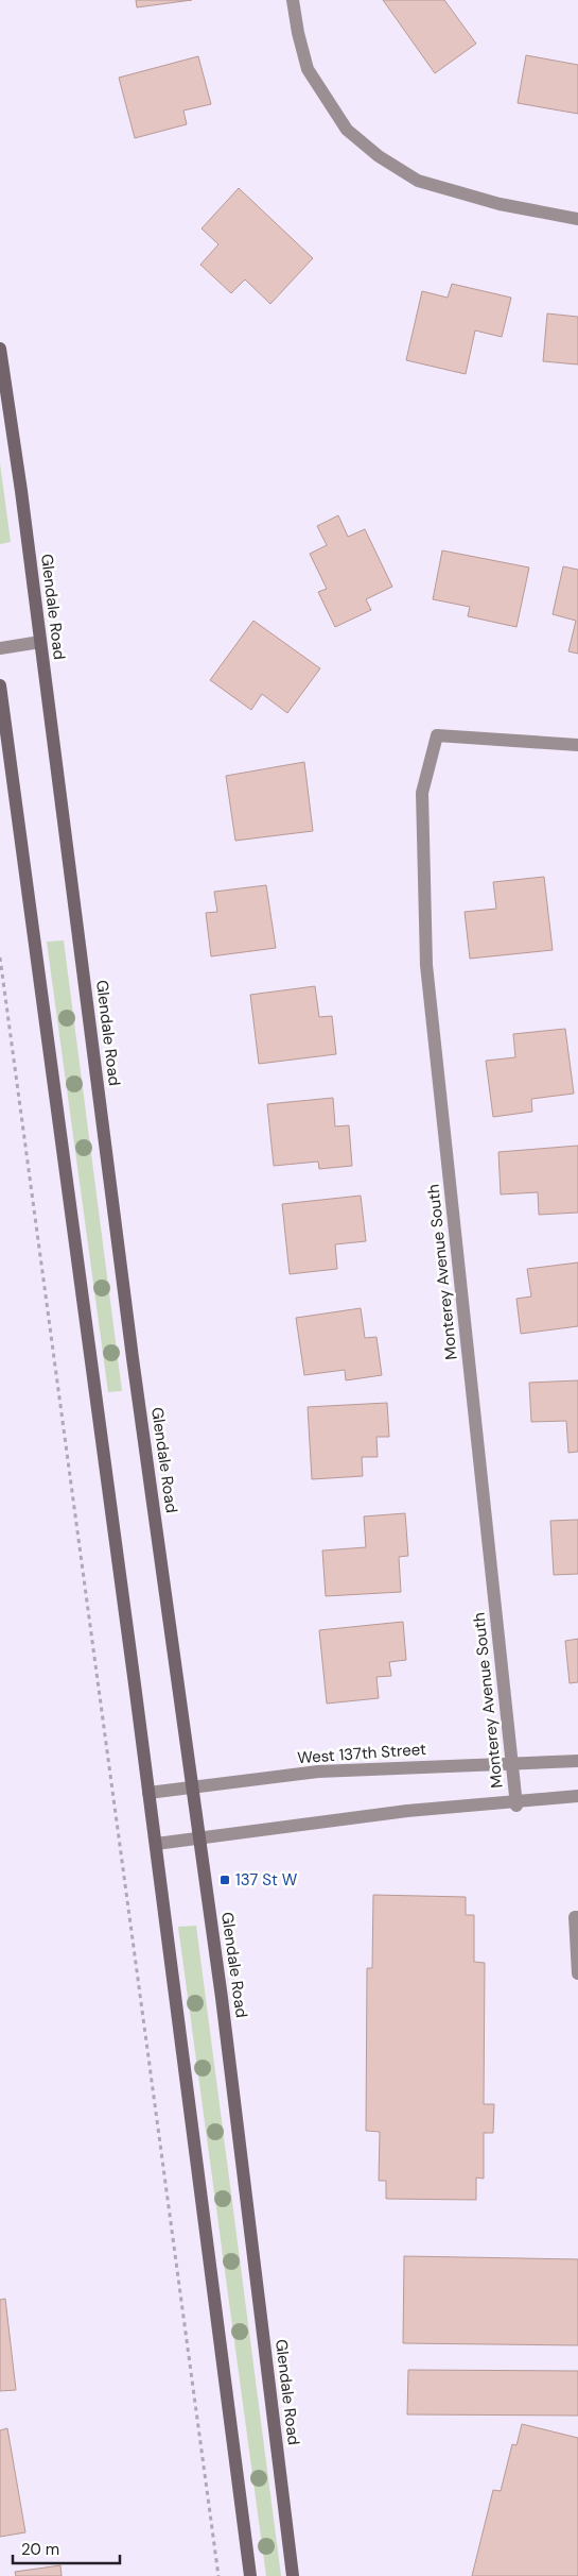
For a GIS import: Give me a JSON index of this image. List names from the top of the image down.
{
  "streets": {
    "main road": ["Glendale Road"],
    "street": ["Monterey Avenue South", "West 137th Street"]
  },
  "crossings": [
    ["Glendale Road", "West 137th Street"],
    ["Monterey Avenue South", "West 137th Street"]
  ],
  "places": {
    "transit": ["137 St W"]
  },
  "scale_bar": "20 m"
}
